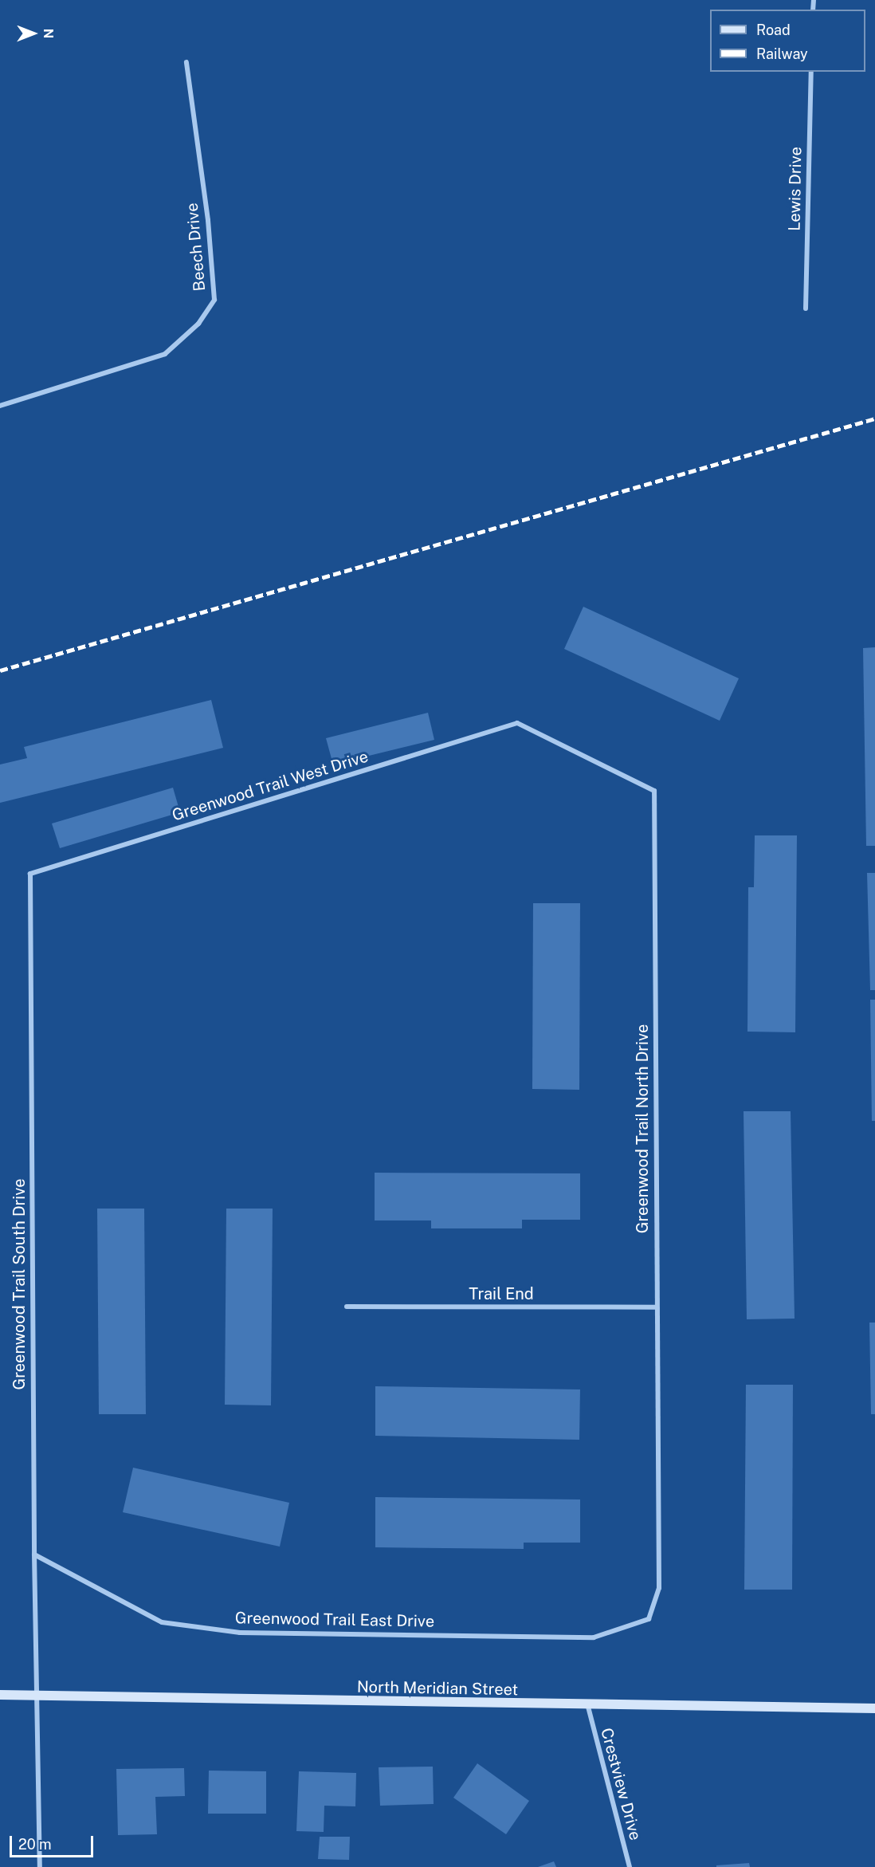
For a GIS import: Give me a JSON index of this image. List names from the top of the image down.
{
  "streets": {
    "main road": ["North Meridian Street"],
    "street": [
      "Lewis Drive",
      "Beech Drive",
      "Greenwood Trail West Drive",
      "Greenwood Trail North Drive",
      "Greenwood Trail South Drive",
      "Trail End",
      "Greenwood Trail East Drive",
      "Crestview Drive"
    ]
  },
  "crossings": [
    ["Greenwood Trail West Drive", "Greenwood Trail North Drive"],
    ["Greenwood Trail West Drive", "Greenwood Trail South Drive"],
    ["Greenwood Trail North Drive", "Trail End"],
    ["Greenwood Trail North Drive", "Greenwood Trail East Drive"],
    ["Greenwood Trail South Drive", "Greenwood Trail East Drive"],
    ["Greenwood Trail South Drive", "North Meridian Street"],
    ["North Meridian Street", "Crestview Drive"]
  ],
  "legend": ["Road", "Railway"],
  "scale_bar": "20 m",
  "north": "right"
}
